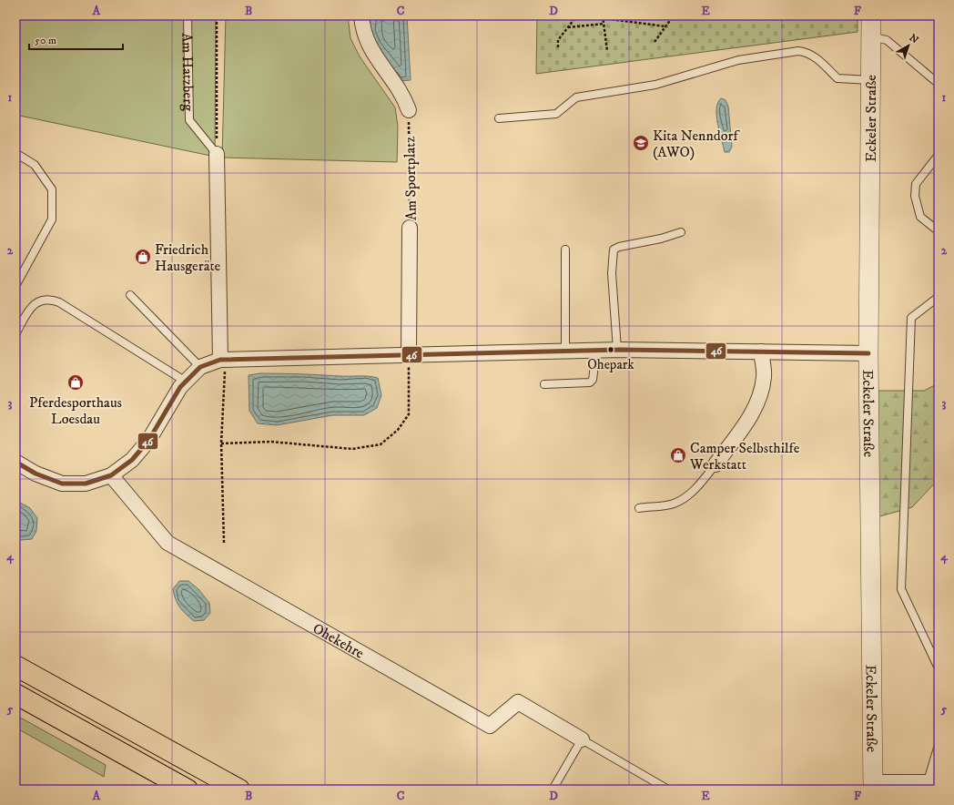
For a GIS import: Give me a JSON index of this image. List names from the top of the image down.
{
  "streets": {
    "street": ["Eckeler Straße", "Am Sportplatz", "Ohekehre"],
    "lane": ["Am Hatzberg"]
  },
  "places": {
    "school or university": ["Kita Nenndorf (AWO)"],
    "shop": ["Friedrich Hausgeräte", "Pferdesporthaus Loesdau", "Camper Selbsthilfe Werkstatt"],
    "other": ["Ohepark"]
  },
  "lines": ["transit line 46"],
  "scale_bar": "50 m",
  "north": "top right",
  "grid": {
    "columns": [
      "A",
      "B",
      "C",
      "D",
      "E",
      "F"
    ],
    "rows": [
      "1",
      "2",
      "3",
      "4",
      "5"
    ]
  }
}
